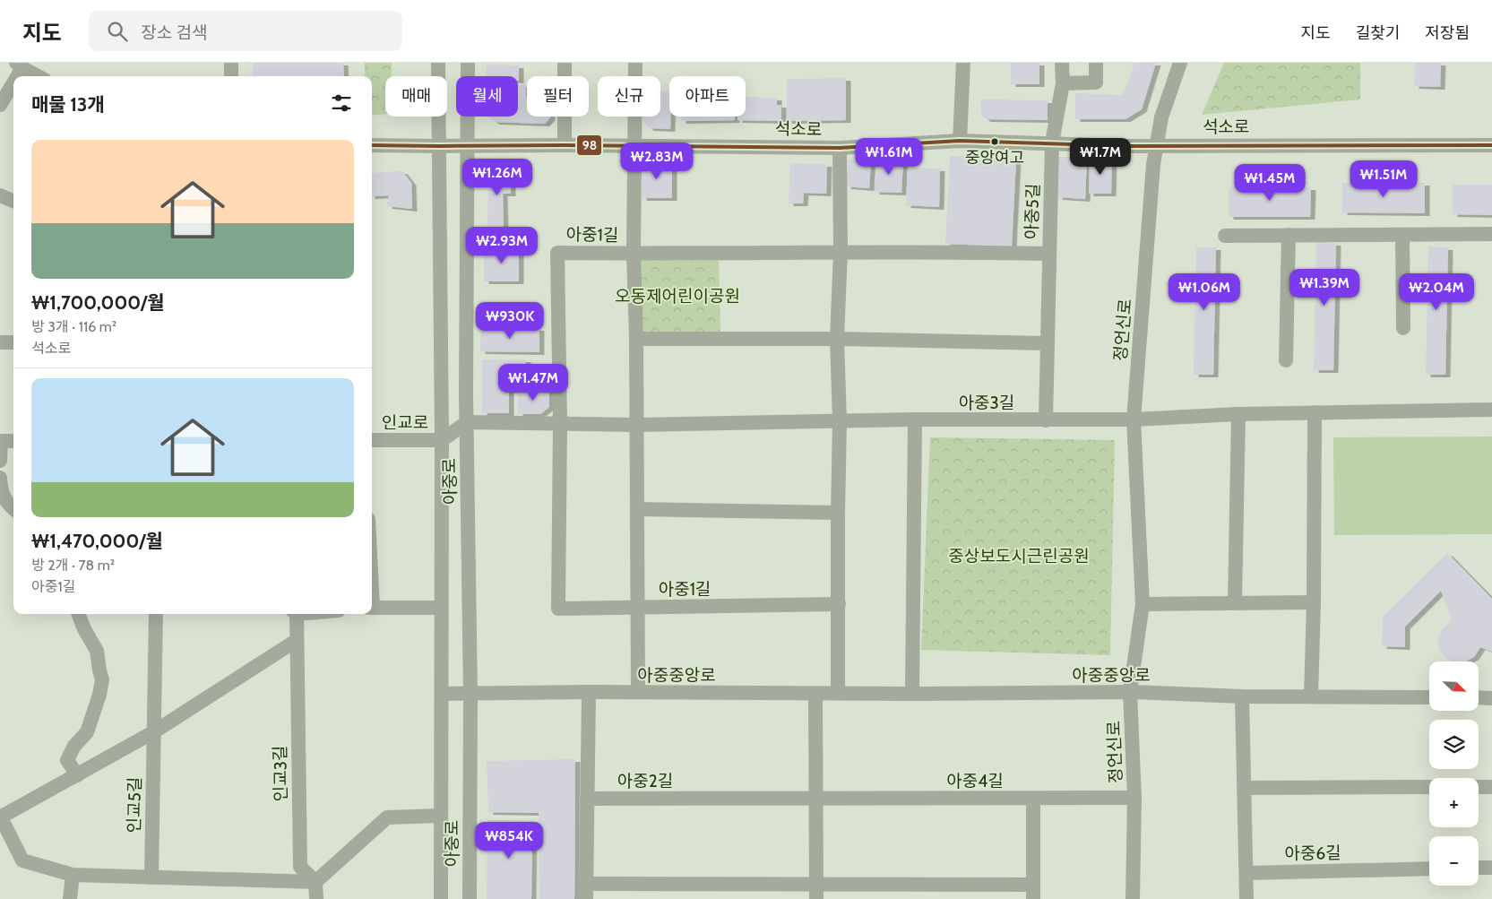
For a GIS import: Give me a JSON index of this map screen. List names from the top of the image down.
{
  "streets": {
    "street": [
      "석소로",
      "아중5길",
      "아중1길",
      "정언신로",
      "아중3길",
      "인교로",
      "아중로",
      "아중중앙로",
      "인교3길",
      "아중2길",
      "아중4길",
      "인교5길",
      "아중6길"
    ]
  },
  "crossings": [
    ["석소로", "아중5길"],
    ["석소로", "아중1길"],
    ["석소로", "정언신로"],
    ["석소로", "아중로"],
    ["아중5길", "아중1길"],
    ["아중5길", "아중3길"],
    ["아중1길", "아중3길"],
    ["아중1길", "아중중앙로"],
    ["정언신로", "아중3길"],
    ["정언신로", "아중중앙로"],
    ["정언신로", "아중4길"],
    ["인교로", "아중로"],
    ["아중로", "아중중앙로"],
    ["인교3길", "인교5길"],
    ["아중2길", "아중4길"]
  ],
  "parks": ["오동제어린이공원", "중상보도시근린공원"],
  "places": ["중앙여고"],
  "lines": ["transit line 98"],
  "north": "bottom right",
  "page": {
    "header": "지도",
    "search": "장소 검색",
    "nav": ["지도", "길찾기", "저장됨"],
    "chip": [
      "매매",
      "월세",
      "필터",
      "신규",
      "아파트"
    ],
    "heading": "매물 13개",
    "list": [
      {
        "name": "₩1,700,000/월",
        "note": "방 3개 · 116 m² · 석소로"
      },
      {
        "name": "₩1,470,000/월",
        "note": "방 2개 · 78 m² · 아중1길"
      }
    ],
    "price": [
      "₩1.61M",
      "₩1.7M",
      "₩2.83M",
      "₩1.26M",
      "₩1.51M",
      "₩1.45M",
      "₩2.93M",
      "₩1.39M",
      "₩1.06M",
      "₩2.04M",
      "₩930K",
      "₩1.47M",
      "₩854K"
    ],
    "map_buttons": ["+", "−"]
  }
}
